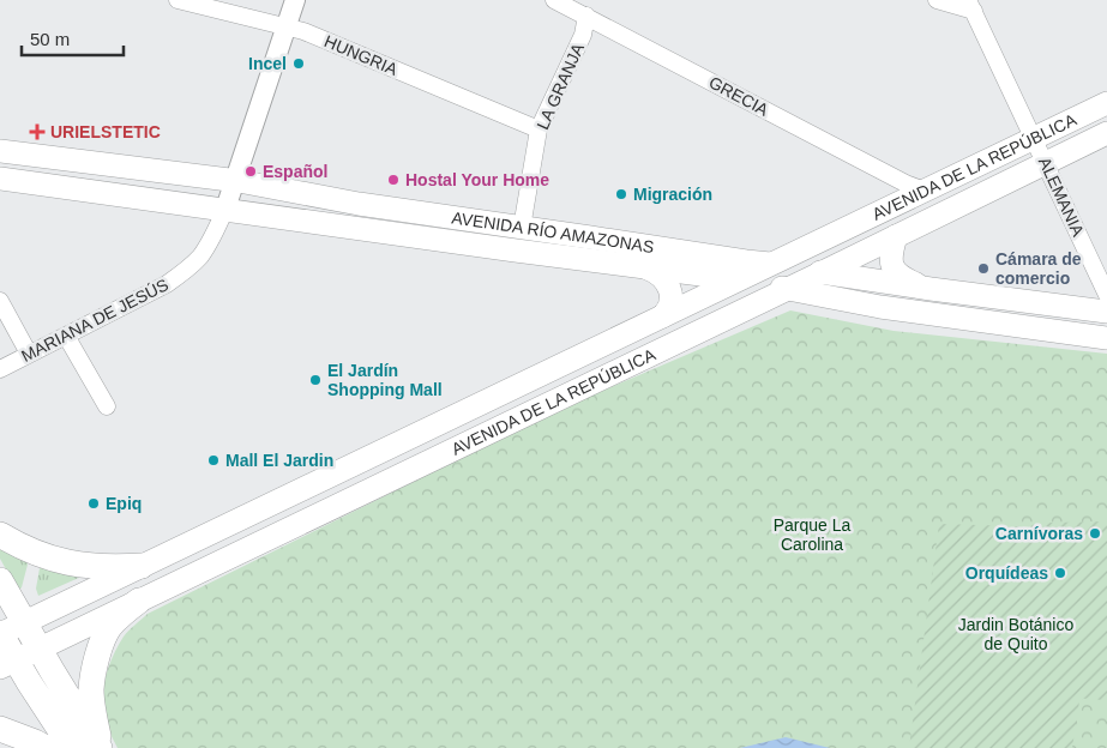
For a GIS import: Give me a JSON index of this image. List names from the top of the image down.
{
  "streets": {
    "main road": ["AVENIDA DE LA REPÚBLICA", "AVENIDA RÍO AMAZONAS"],
    "street": [
      "HUNGRIA",
      "LA GRANJA",
      "GRECIA",
      "ALEMANIA",
      "MARIANA DE JESÚS"
    ]
  },
  "crossings": [
    ["HUNGRIA", "LA GRANJA"],
    ["LA GRANJA", "GRECIA"],
    ["LA GRANJA", "AVENIDA RÍO AMAZONAS"],
    ["GRECIA", "AVENIDA DE LA REPÚBLICA"],
    ["AVENIDA DE LA REPÚBLICA", "ALEMANIA"],
    ["AVENIDA DE LA REPÚBLICA", "AVENIDA RÍO AMAZONAS"],
    ["AVENIDA RÍO AMAZONAS", "MARIANA DE JESÚS"]
  ],
  "parks": ["Parque La Carolina", "Jardin Botánico de Quito"],
  "places": {
    "other": [
      "Incel",
      "Español",
      "Hostal Your Home",
      "Migración",
      "Cámara de comercio",
      "El Jardín Shopping Mall",
      "Mall El Jardin",
      "Epiq",
      "Carnívoras",
      "Orquídeas"
    ],
    "health": ["URIELSTETIC"]
  },
  "scale_bar": "50 m"
}
